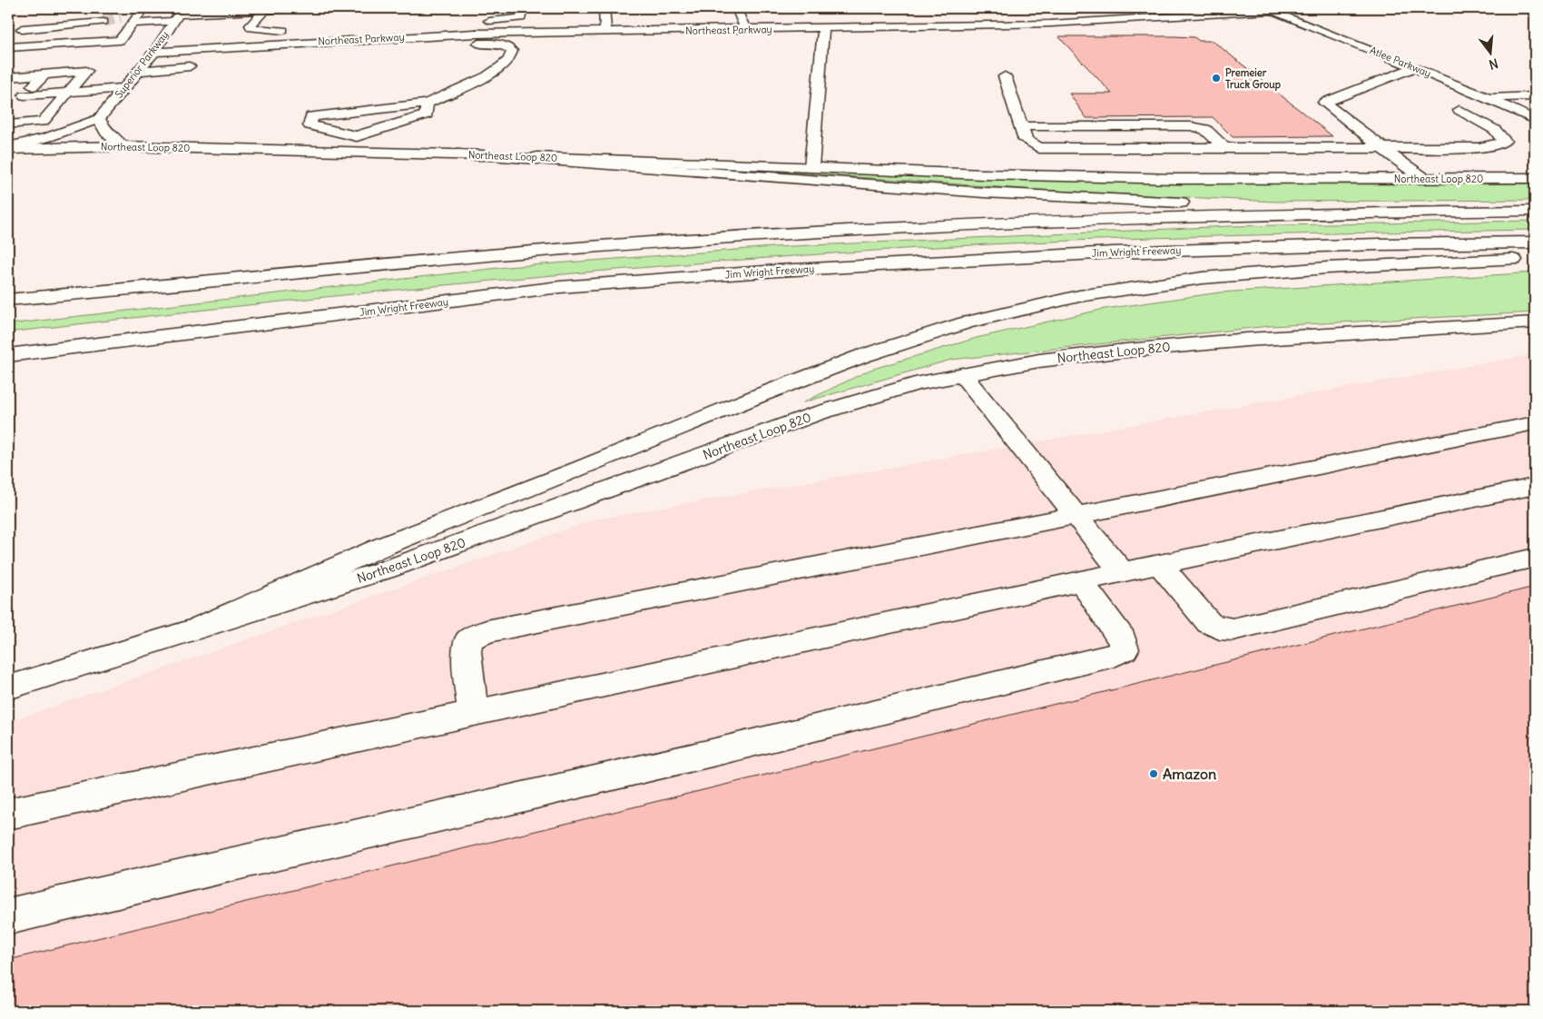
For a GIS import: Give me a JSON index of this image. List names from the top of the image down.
{
  "streets": {
    "main road": [
      "Northeast Parkway",
      "Atlee Parkway",
      "Superior Parkway",
      "Northeast Loop 820",
      "Jim Wright Freeway"
    ]
  },
  "crossings": [
    ["Northeast Parkway", "Atlee Parkway"],
    ["Northeast Parkway", "Superior Parkway"]
  ],
  "places": ["Premeier Truck Group", "Amazon"],
  "north": "bottom"
}
